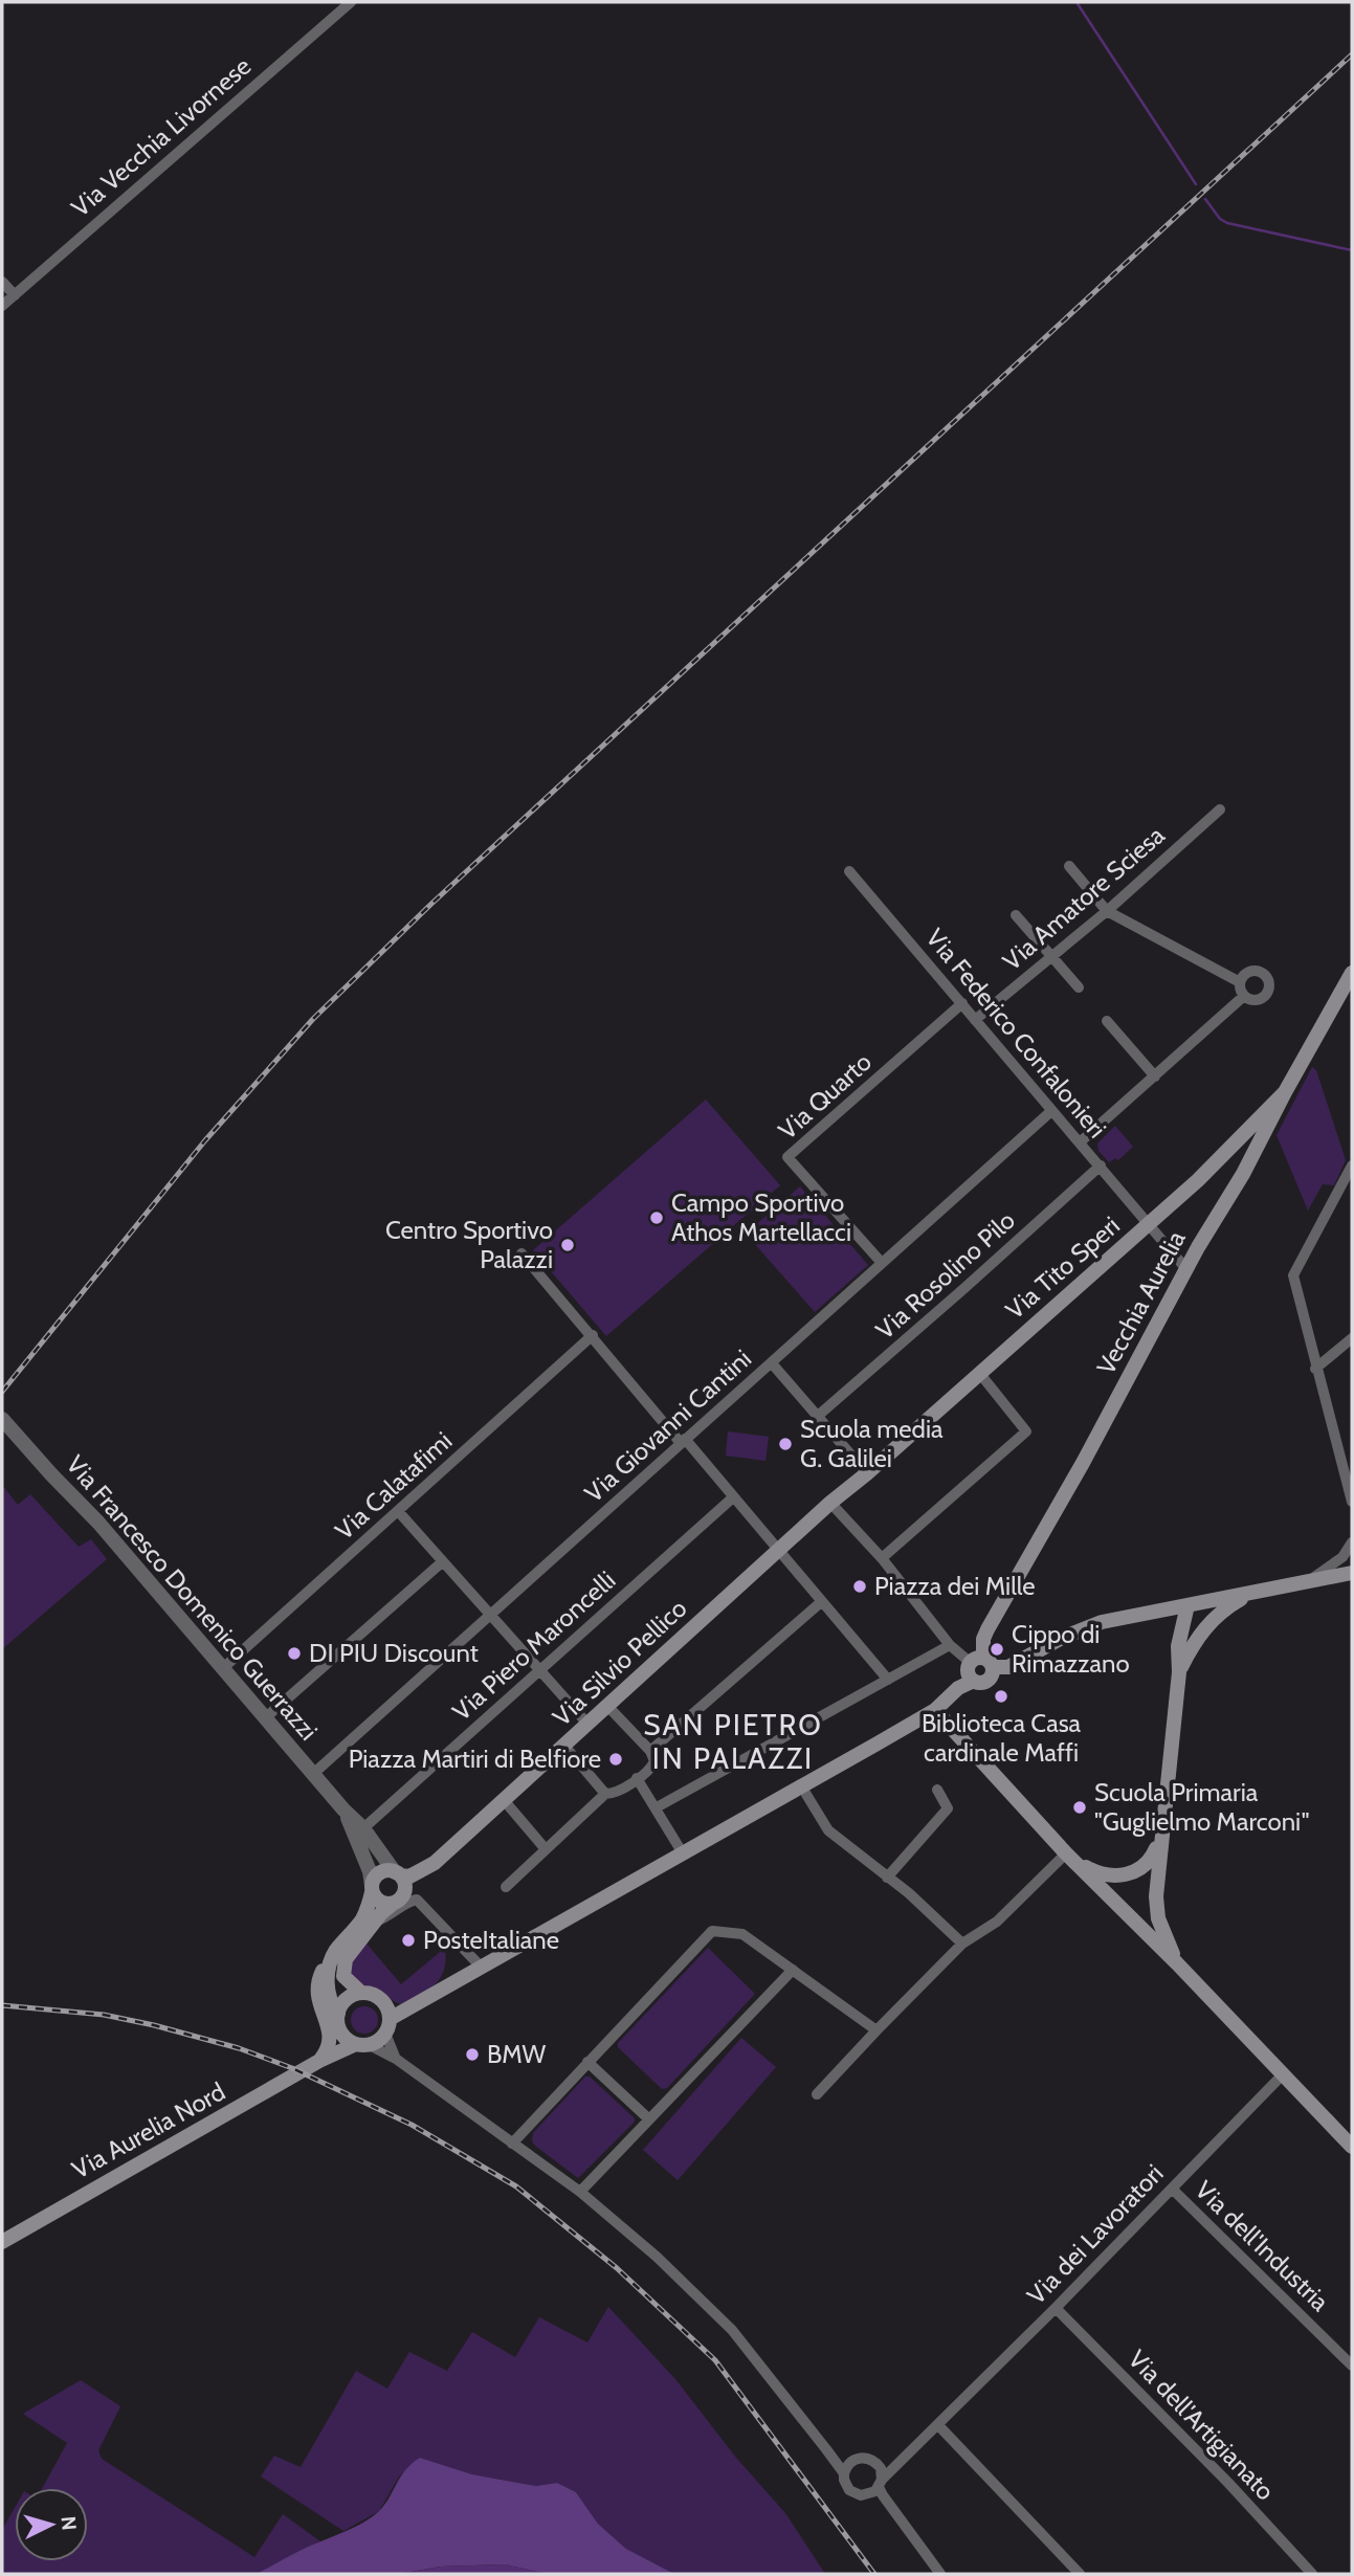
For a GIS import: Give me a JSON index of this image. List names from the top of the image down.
{
  "streets": {
    "main road": [
      "Via Tito Speri",
      "Vecchia Aurelia",
      "Via Silvio Pellico",
      "Via Aurelia Nord"
    ],
    "street": [
      "Via Vecchia Livornese",
      "Via Amatore Sciesa",
      "Via Federico Confalonieri",
      "Via Quarto",
      "Via Rosolino Pilo",
      "Via Giovanni Cantini",
      "Via Calatafimi",
      "Via Francesco Domenico Guerrazzi",
      "Via Piero Maroncelli",
      "Via dei Lavoratori",
      "Via dell'Industria",
      "Via dell'Artigianato"
    ]
  },
  "crossings": [
    ["Via Amatore Sciesa", "Via Federico Confalonieri"],
    ["Via Federico Confalonieri", "Via Quarto"],
    ["Via Federico Confalonieri", "Via Tito Speri"],
    ["Via Federico Confalonieri", "Via Rosolino Pilo"],
    ["Via Federico Confalonieri", "Vecchia Aurelia"],
    ["Via Federico Confalonieri", "Via Giovanni Cantini"],
    ["Via Quarto", "Via Giovanni Cantini"],
    ["Via Tito Speri", "Vecchia Aurelia"],
    ["Via Tito Speri", "Via Silvio Pellico"],
    ["Via Giovanni Cantini", "Via Francesco Domenico Guerrazzi"],
    ["Via Calatafimi", "Via Francesco Domenico Guerrazzi"],
    ["Via Francesco Domenico Guerrazzi", "Via Piero Maroncelli"],
    ["Via Francesco Domenico Guerrazzi", "Via Silvio Pellico"],
    ["Via dei Lavoratori", "Via dell'Industria"],
    ["Via dei Lavoratori", "Via dell'Artigianato"]
  ],
  "districts": ["SAN PIETRO IN PALAZZI"],
  "places": [
    "Campo Sportivo Athos Martellacci",
    "Centro Sportivo Palazzi",
    "Scuola media G. Galilei",
    "Piazza dei Mille",
    "Cippo di Rimazzano",
    "DI PIU Discount",
    "Biblioteca Casa cardinale Maffi",
    "Piazza Martiri di Belfiore",
    "Scuola Primaria \"Guglielmo Marconi\"",
    "PosteItaliane",
    "BMW"
  ],
  "north": "right"
}
